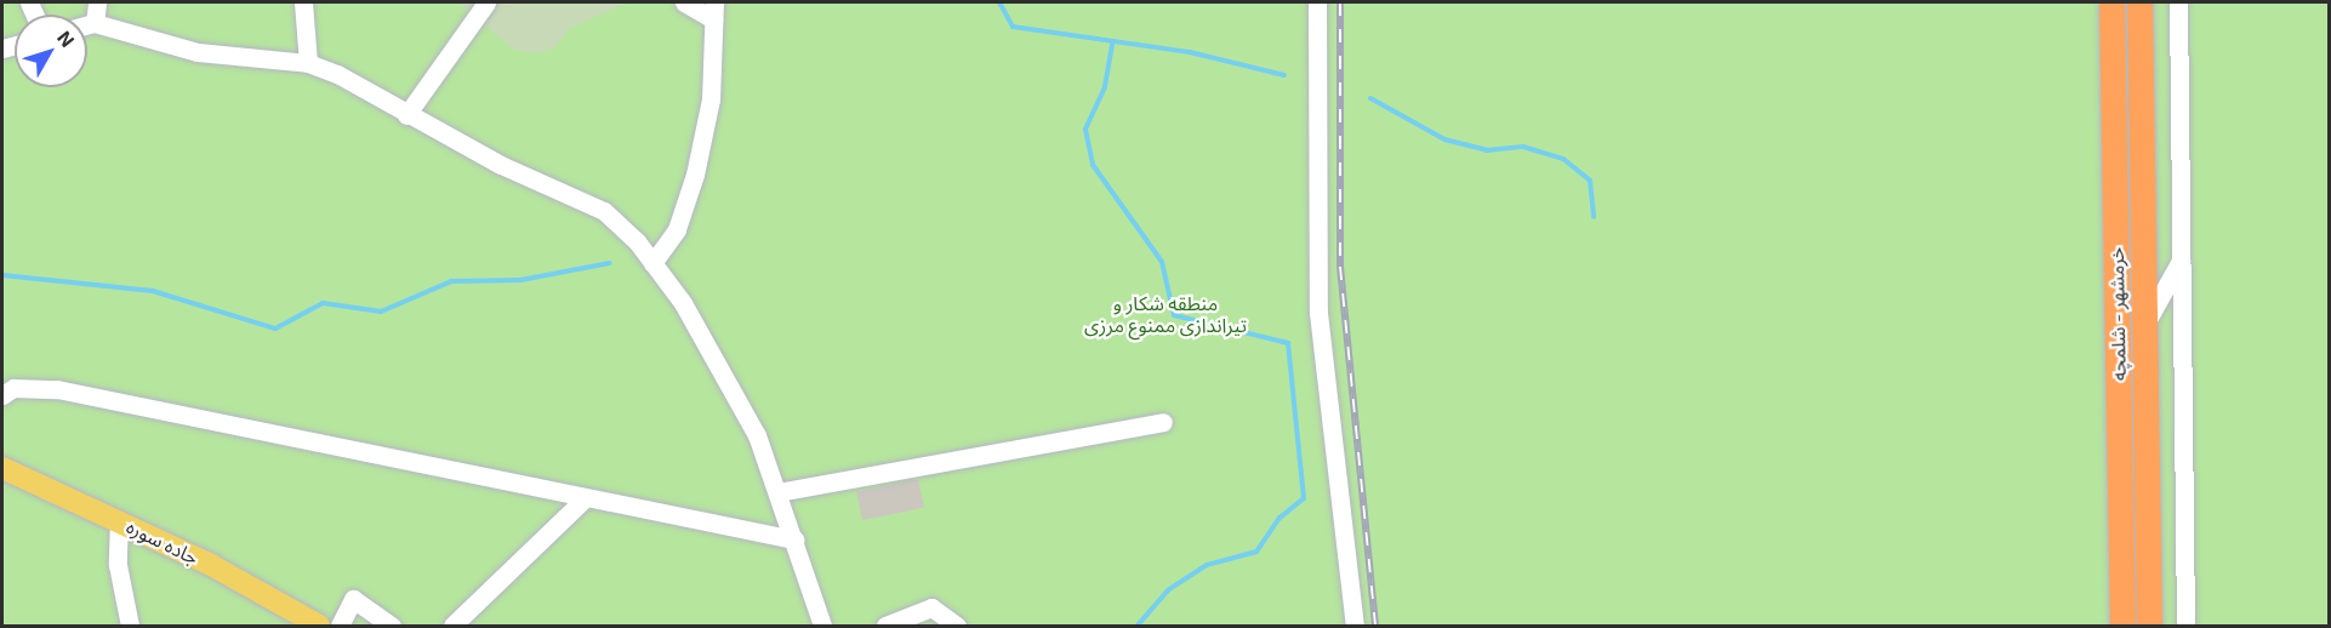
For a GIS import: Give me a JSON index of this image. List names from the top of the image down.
{
  "streets": {
    "highway": ["خرمشهر - شلمچه"],
    "main road": ["جاده سوره"]
  },
  "parks": ["منطقه شکار و تیراندازی ممنوع مرزی"],
  "north": "top right"
}
